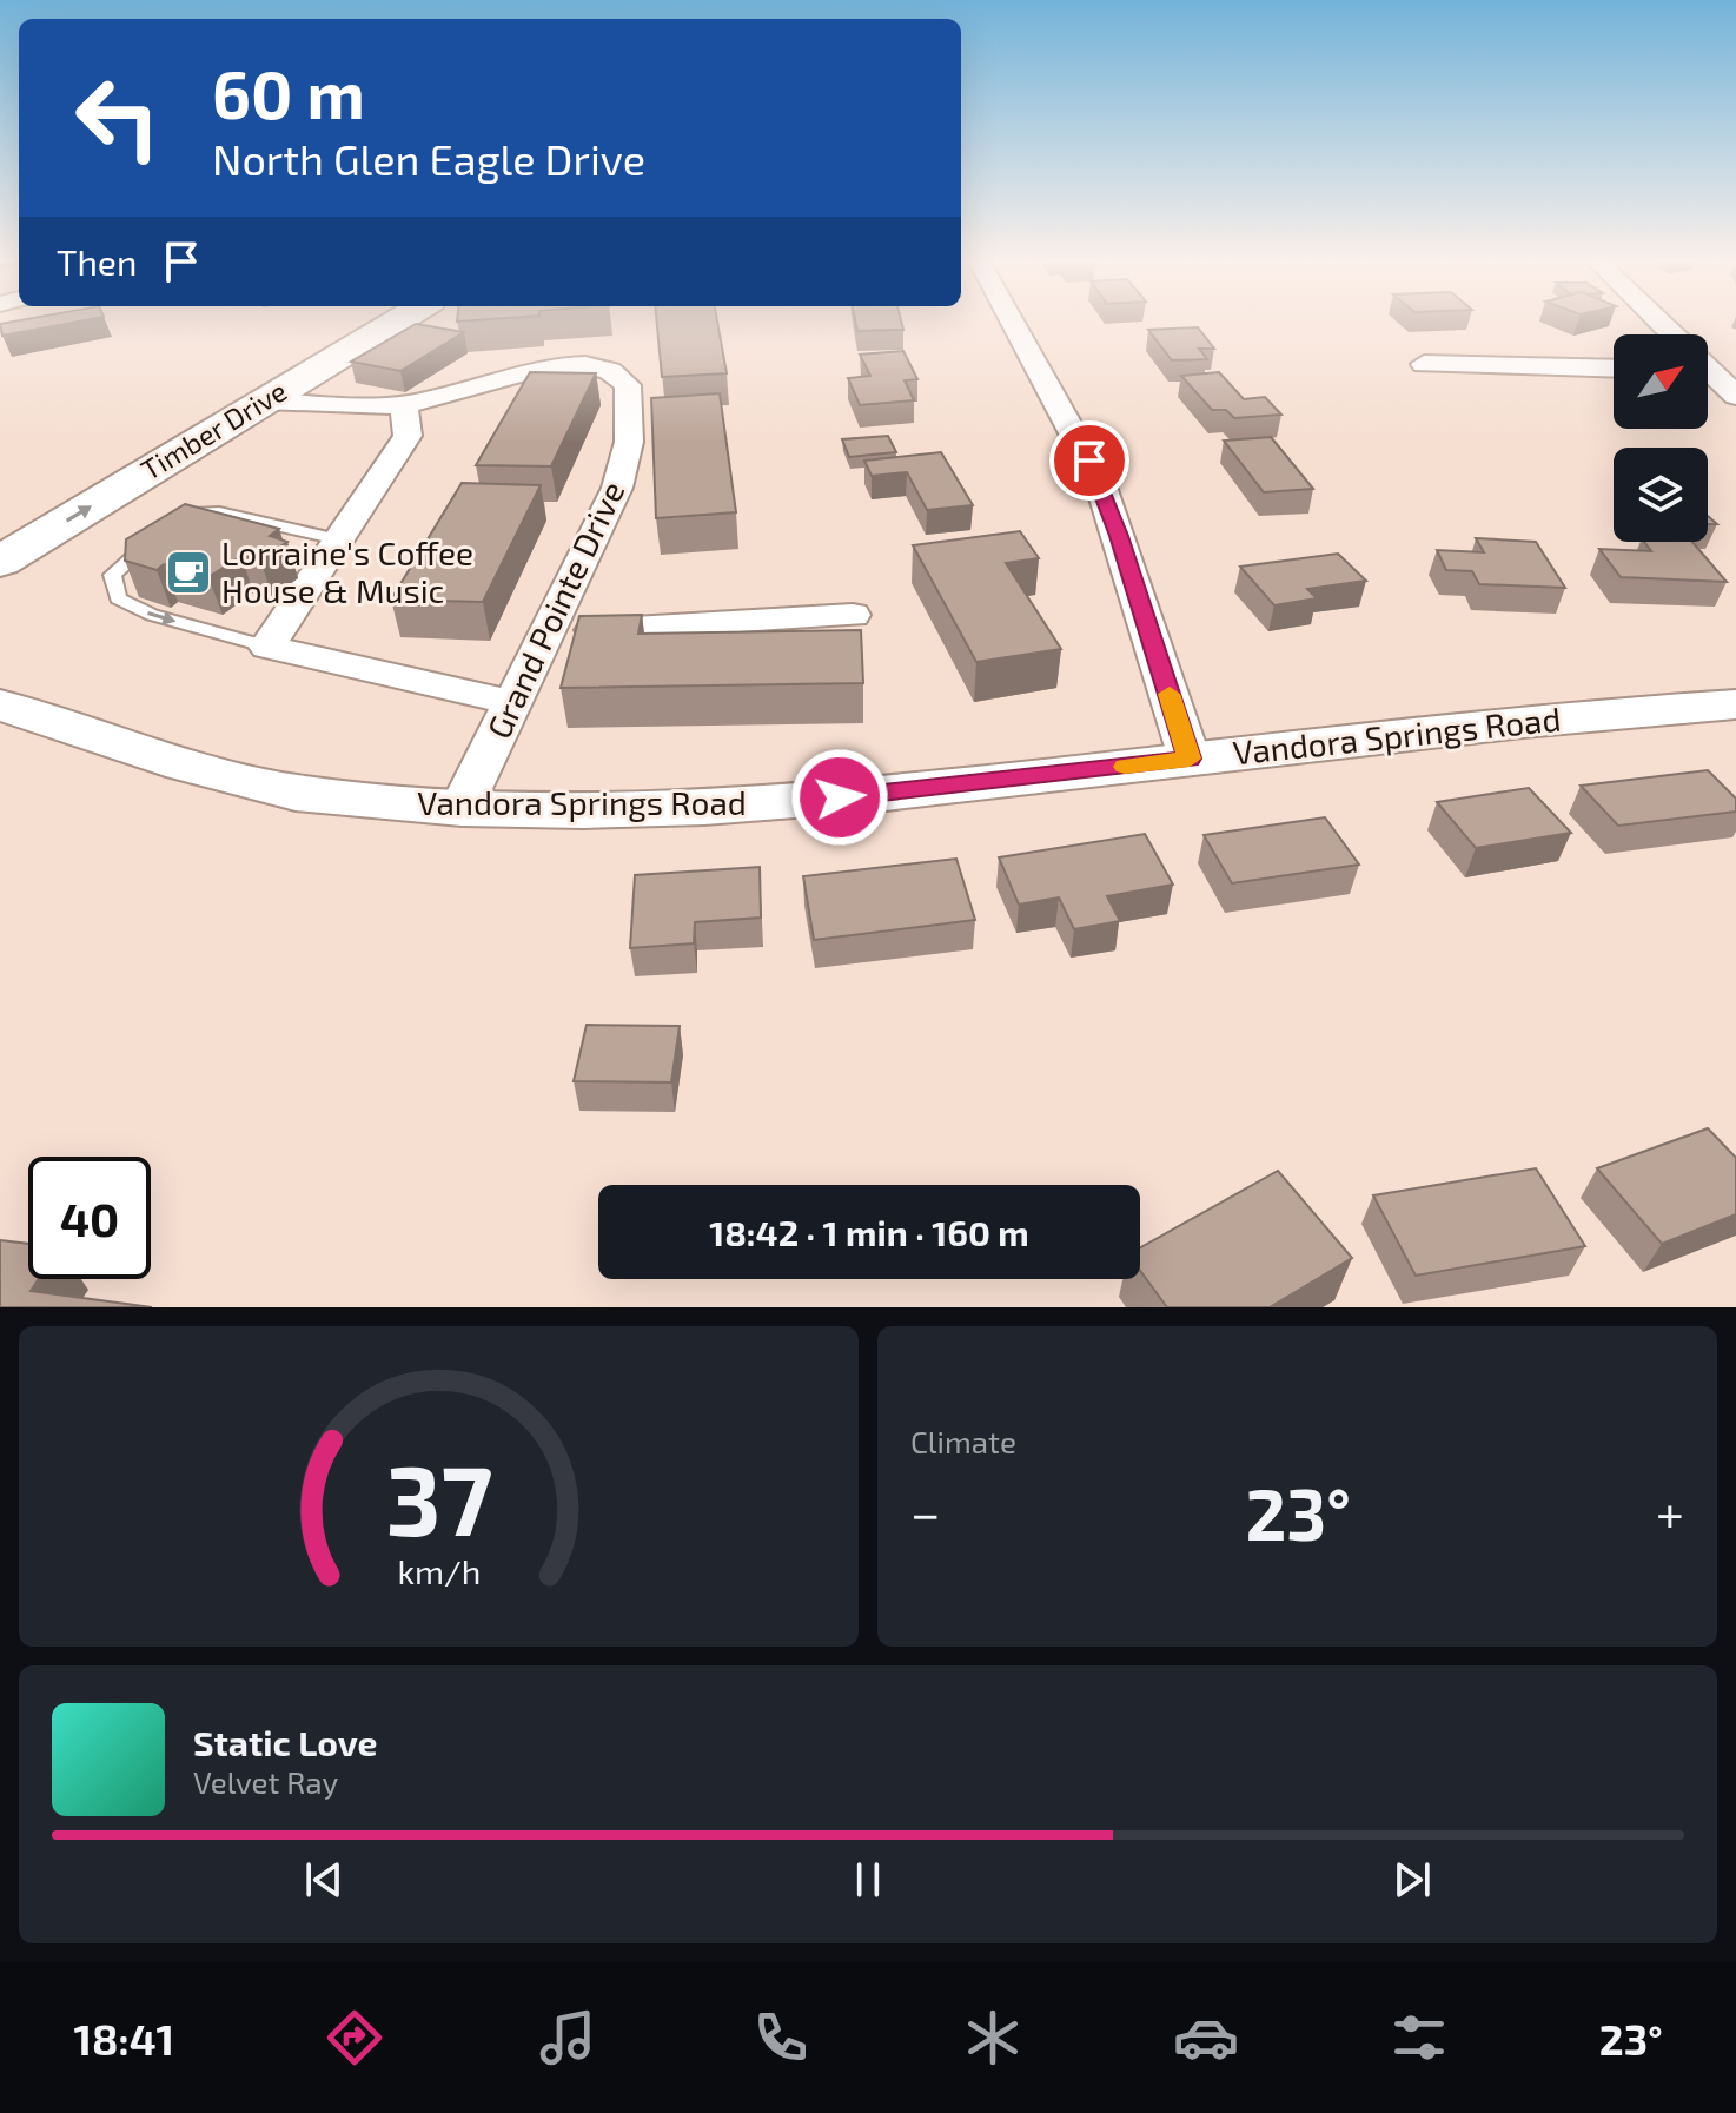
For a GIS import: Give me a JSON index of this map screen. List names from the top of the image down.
{
  "streets": {
    "main road": ["Timber Drive"],
    "street": ["Grand Pointe Drive", "Vandora Springs Road"]
  },
  "crossings": [
    ["Timber Drive", "Grand Pointe Drive"],
    ["Grand Pointe Drive", "Vandora Springs Road"]
  ],
  "places": {
    "cafe": ["Lorraine's Coffee House & Music"]
  },
  "north": "top right",
  "page": {
    "turn": ["60 m", "North Glen Eagle Drive"],
    "then": "Then",
    "limit": "40",
    "trip": "18:42 · 1 min · 160 m",
    "tile": "Climate",
    "heat": ["−", "23°", "+"],
    "song": ["Static Love", "Velvet Ray"],
    "tabs": ["18:41", "23°"],
    "gauge": ["37", "km/h"]
  }
}
